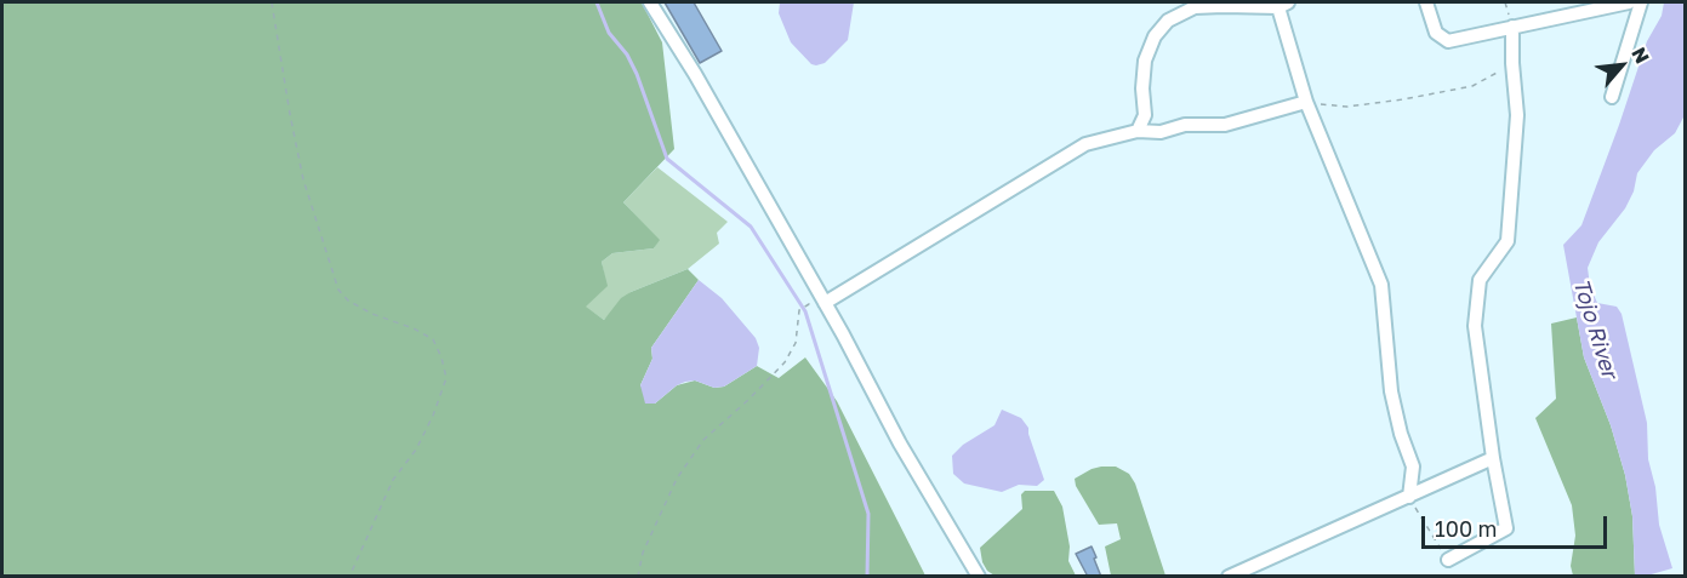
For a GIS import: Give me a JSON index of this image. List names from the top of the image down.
{
  "water": ["Tojo River"],
  "scale_bar": "100 m",
  "north": "top right"
}
